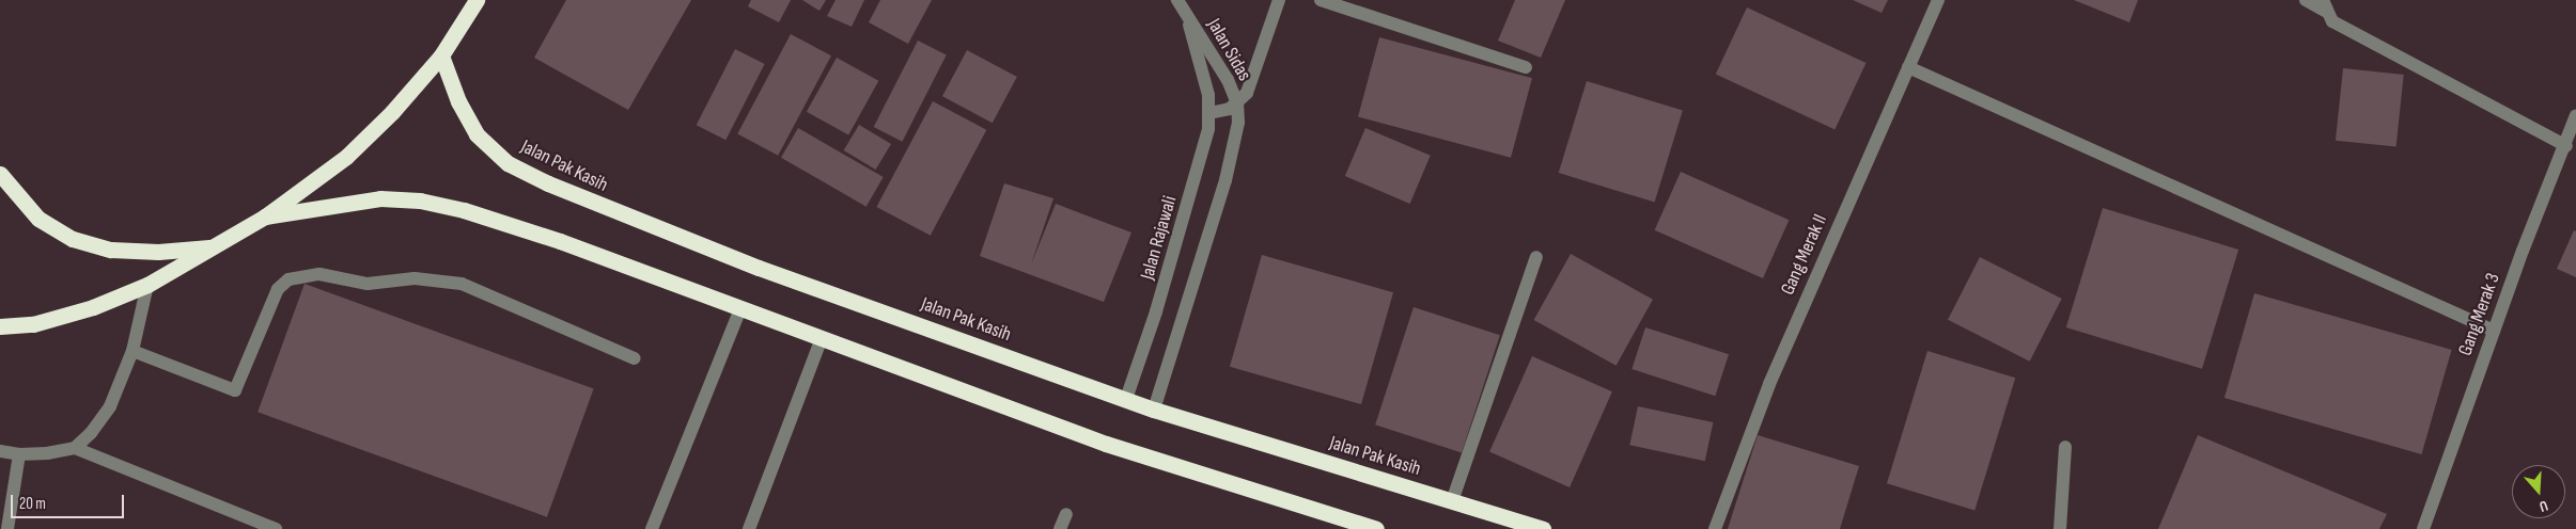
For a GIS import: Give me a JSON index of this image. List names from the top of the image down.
{
  "streets": {
    "highway": ["Jalan Pak Kasih"],
    "street": [
      "Jalan Sidas",
      "Jalan Rajawali",
      "Gang Merak II",
      "Gang Merak 3"
    ]
  },
  "crossings": [
    ["Jalan Sidas", "Jalan Rajawali"],
    ["Jalan Pak Kasih", "Jalan Rajawali"]
  ],
  "scale_bar": "20 m",
  "north": "bottom"
}
